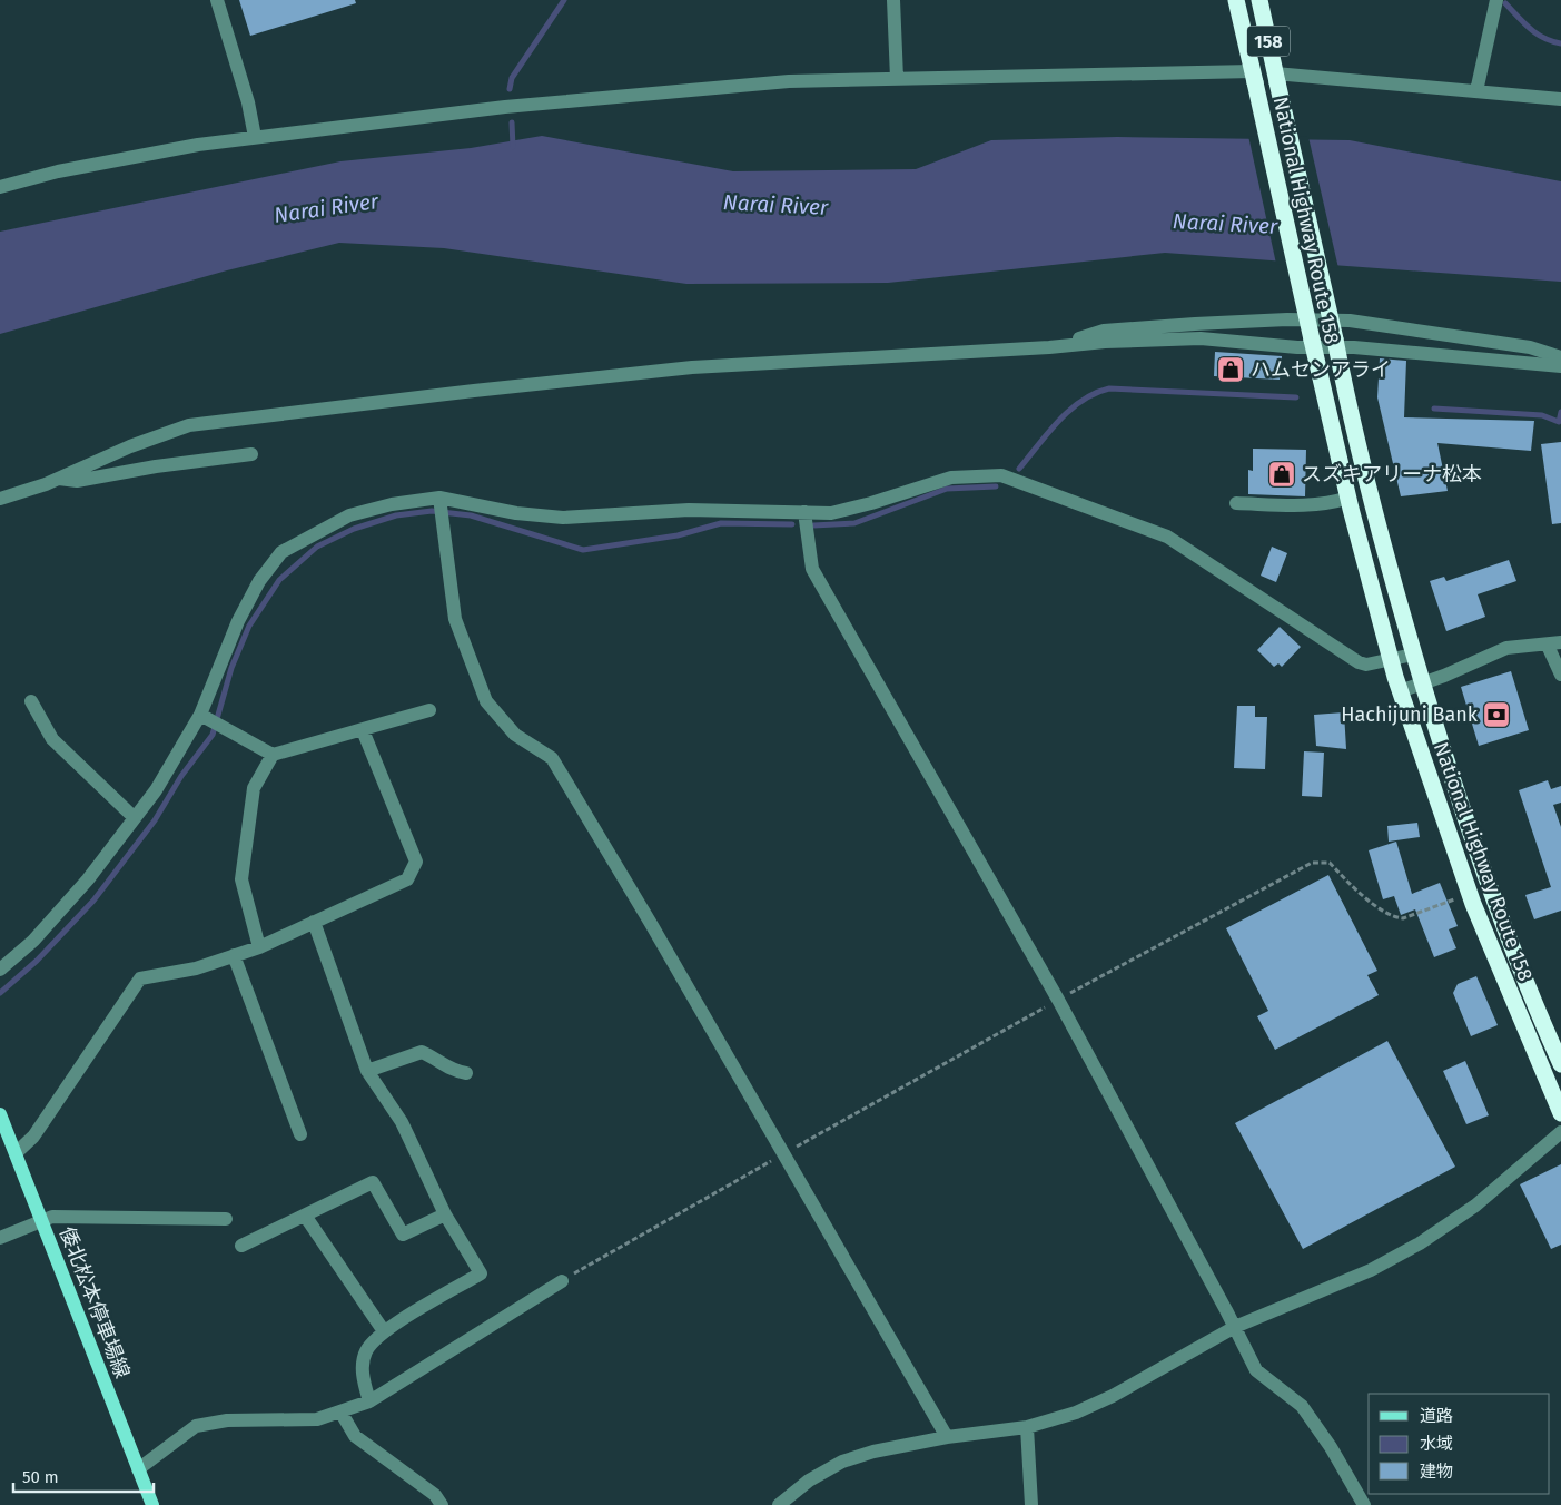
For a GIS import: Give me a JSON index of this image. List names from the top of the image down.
{
  "streets": {
    "highway": ["158", "National Highway Route 158"],
    "main road": ["倭北松本停車場線"]
  },
  "water": ["Narai River"],
  "places": {
    "shop": ["ハムセンアライ", "スズキアリーナ松本"],
    "bank": ["Hachijuni Bank"]
  },
  "legend": ["道路", "水域", "建物"],
  "scale_bar": "50 m"
}
